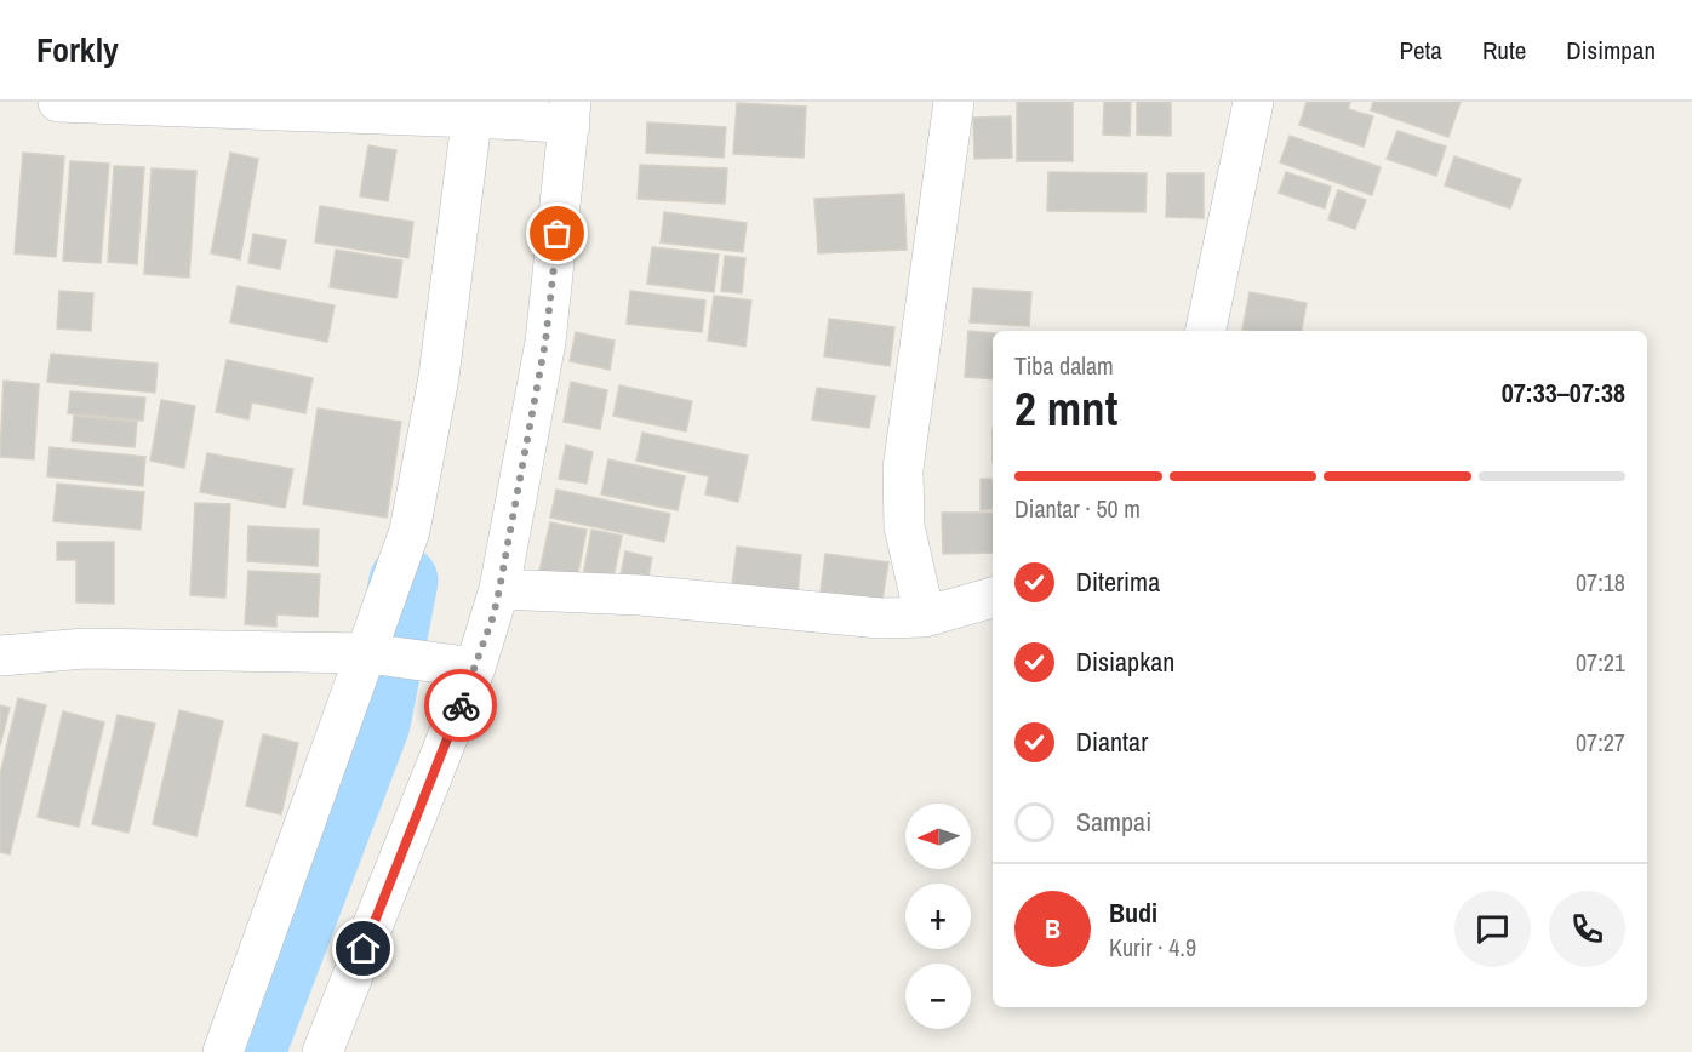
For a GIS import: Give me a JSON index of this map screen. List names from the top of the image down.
{
  "north": "left",
  "page": {
    "header": "Forkly",
    "nav": ["Peta", "Rute", "Disimpan"],
    "heading": ["2 mnt", "Tiba dalam", "07:33–07:38"],
    "panel": ["Budi", "Kurir · 4.9"],
    "bar": "Diantar · 50 m",
    "list": [
      ["Diterima", "07:18"],
      ["Disiapkan", "07:21"],
      ["Diantar", "07:27"],
      "Sampai"
    ],
    "map_buttons": ["+", "−"],
    "round": "B"
  }
}
